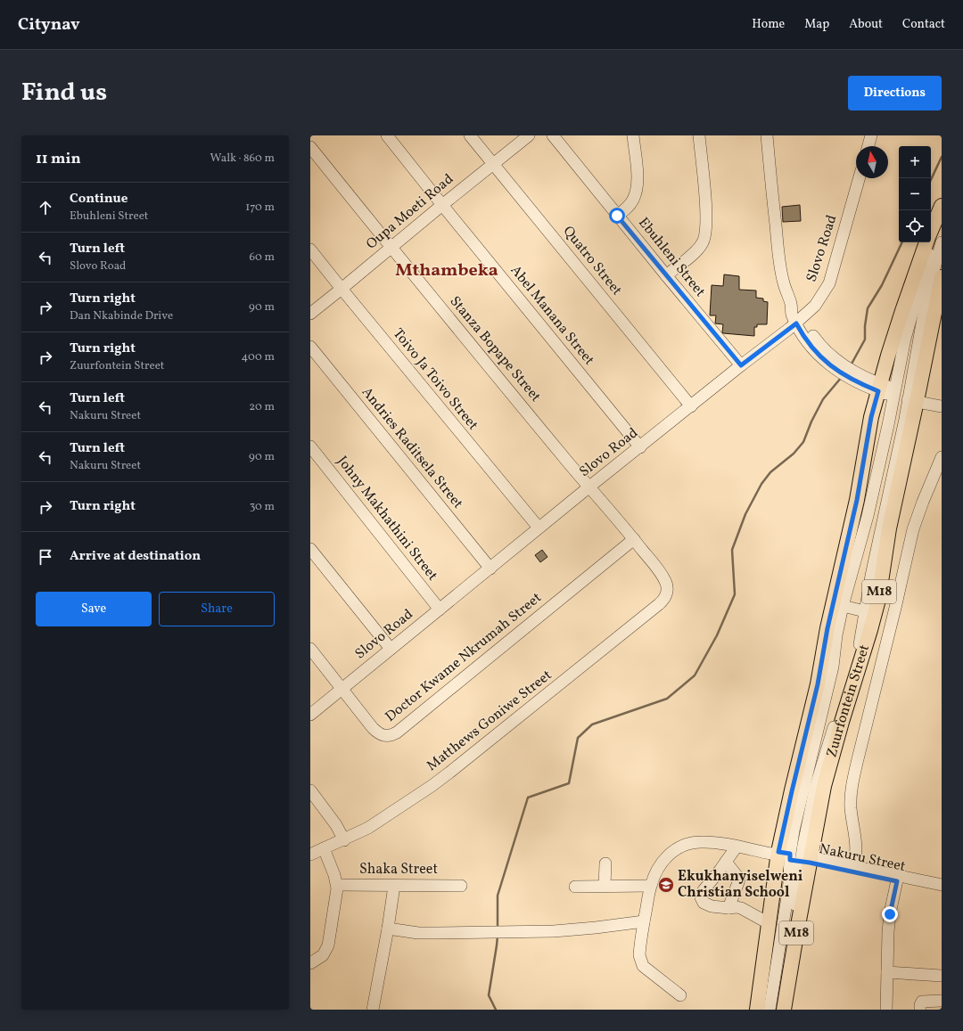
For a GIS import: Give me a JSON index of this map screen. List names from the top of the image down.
{
  "streets": {
    "main road": ["M18", "Zuurfontein Street"],
    "street": [
      "Oupa Moeti Road",
      "Slovo Road",
      "Ebuhleni Street",
      "Quatro Street",
      "Abel Manana Street",
      "Stanza Bopape Street",
      "Toivo Ja Toivo Street",
      "Andries Raditsela Street",
      "Johny Makhathini Street",
      "Doctor Kwame Nkrumah Street",
      "Matthews Goniwe Street",
      "Nakuru Street",
      "Shaka Street"
    ]
  },
  "crossings": [
    ["Oupa Moeti Road", "Quatro Street"],
    ["Oupa Moeti Road", "Abel Manana Street"],
    ["Oupa Moeti Road", "Stanza Bopape Street"],
    ["Oupa Moeti Road", "Toivo Ja Toivo Street"],
    ["Slovo Road", "Ebuhleni Street"],
    ["Slovo Road", "Quatro Street"],
    ["Slovo Road", "Abel Manana Street"],
    ["Slovo Road", "Stanza Bopape Street"],
    ["Slovo Road", "Toivo Ja Toivo Street"],
    ["Slovo Road", "Andries Raditsela Street"],
    ["Slovo Road", "Johny Makhathini Street"],
    ["Slovo Road", "Doctor Kwame Nkrumah Street"],
    ["Stanza Bopape Street", "Doctor Kwame Nkrumah Street"],
    ["Stanza Bopape Street", "Matthews Goniwe Street"],
    ["M18", "Zuurfontein Street"],
    ["Zuurfontein Street", "Nakuru Street"]
  ],
  "districts": ["Mthambeka"],
  "places": {
    "school or university": ["Ekukhanyiselweni Christian School"]
  },
  "north": "top",
  "page": {
    "header": "Citynav",
    "nav": [
      "Home",
      "Map",
      "About",
      "Contact"
    ],
    "title": "Find us",
    "buttons": [
      "Directions",
      ["Save", "Share"]
    ],
    "heading": ["11 min", "Walk · 860 m"],
    "map_buttons": ["+", "−"],
    "list": [
      ["Continue", "Ebuhleni Street", "170 m"],
      ["Turn left", "Slovo Road", "60 m"],
      ["Turn right", "Dan Nkabinde Drive", "90 m"],
      ["Turn right", "Zuurfontein Street", "400 m"],
      ["Turn left", "Nakuru Street", "20 m"],
      ["Turn left", "Nakuru Street", "90 m"],
      ["Turn right", "30 m"],
      "Arrive at destination"
    ]
  }
}
